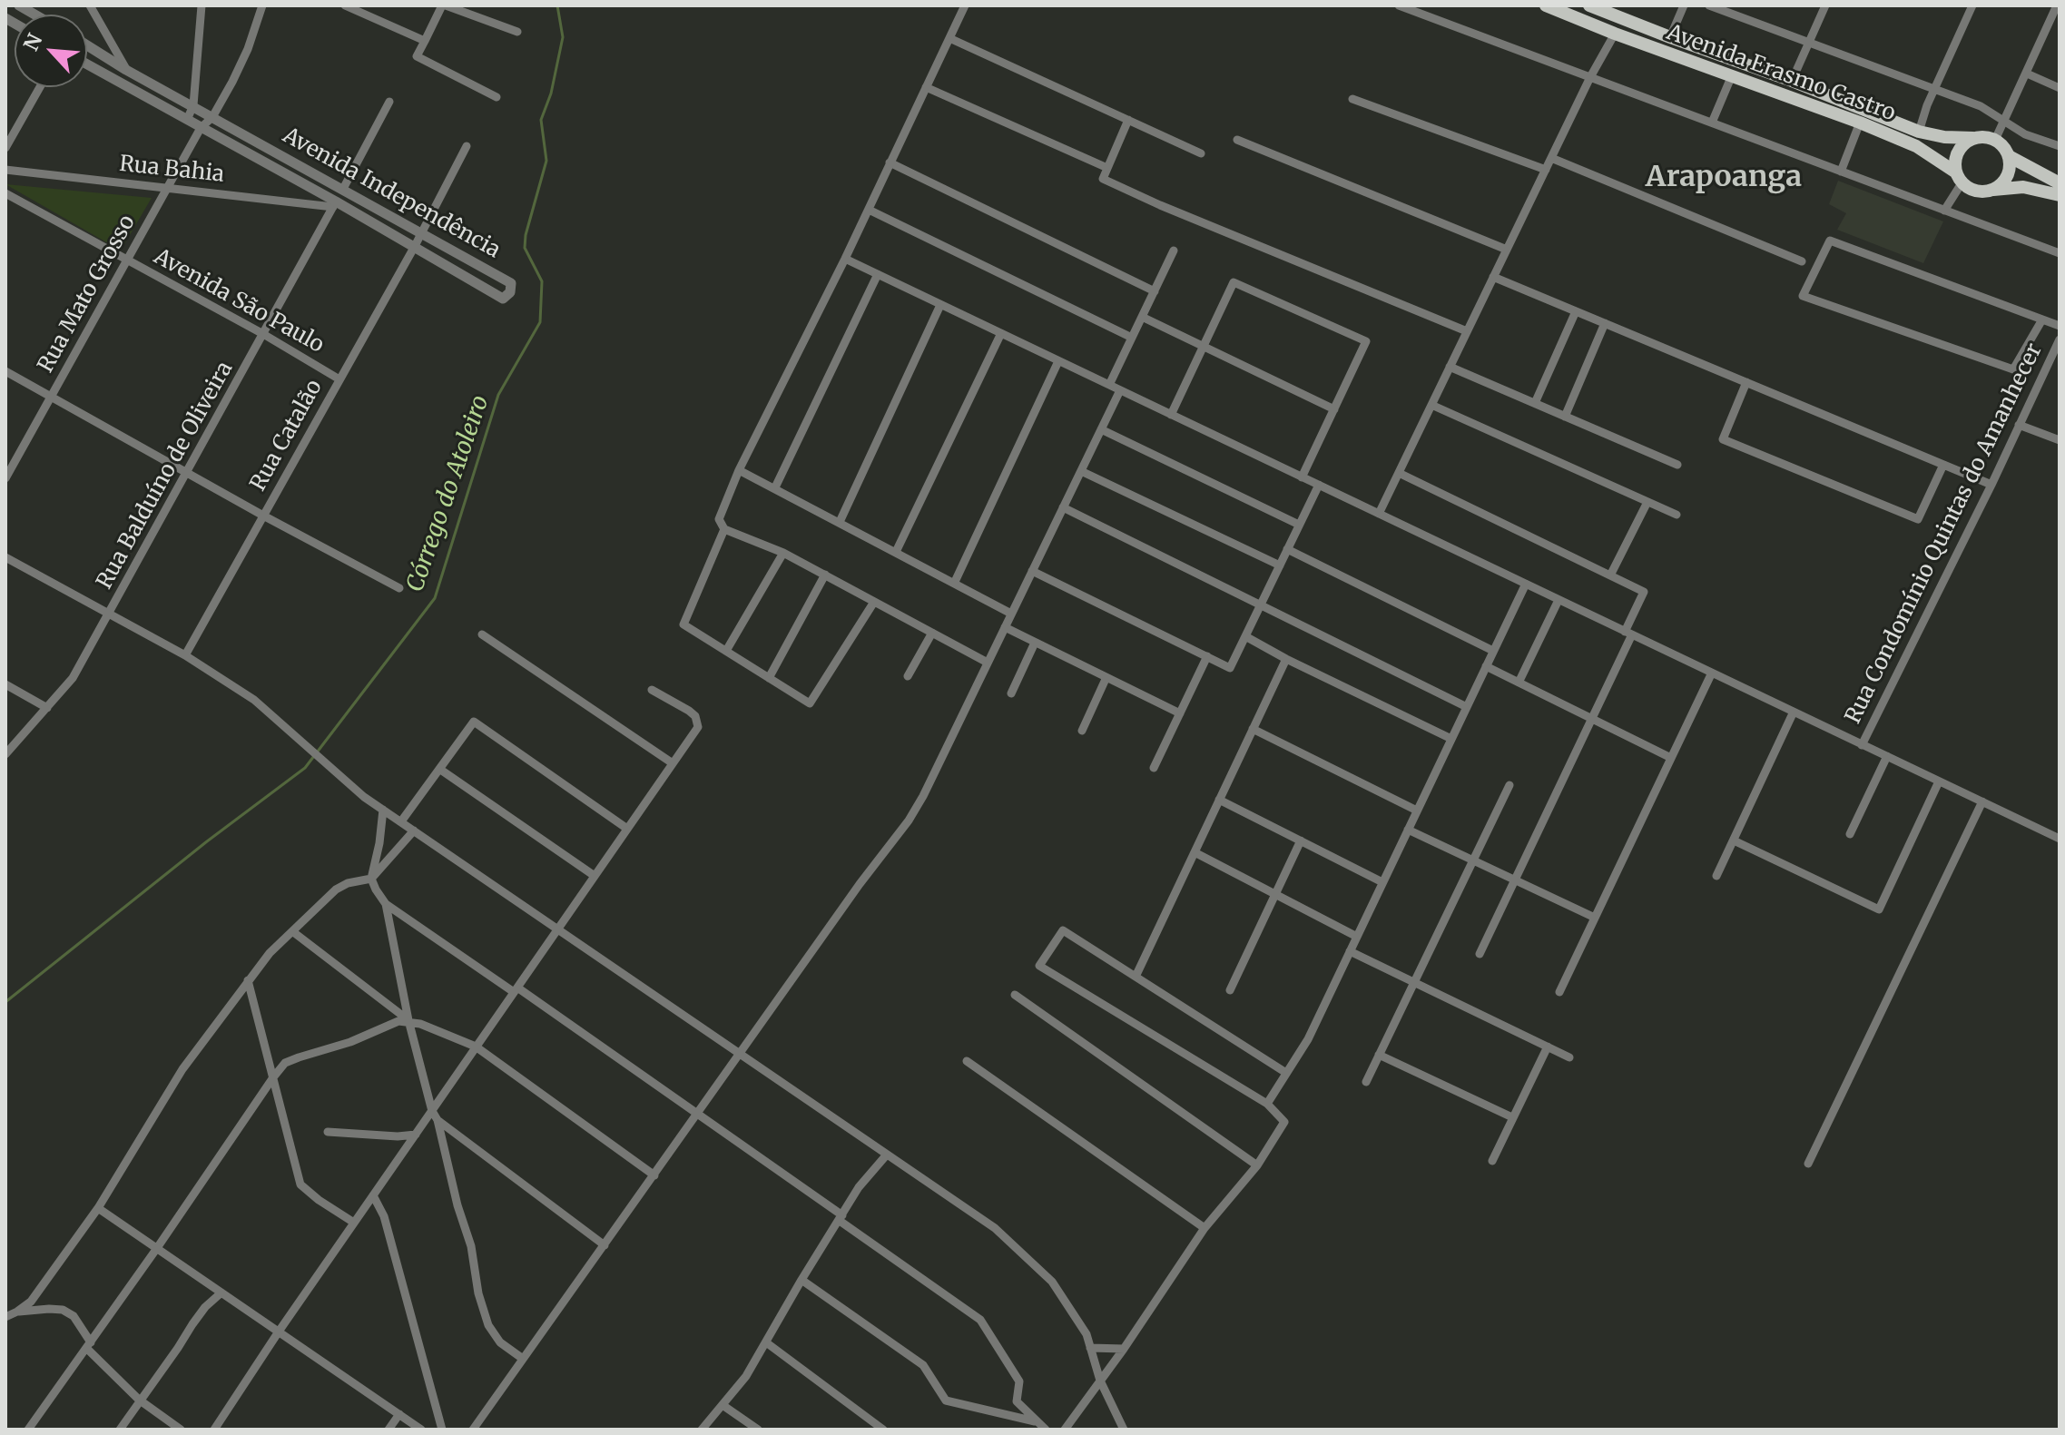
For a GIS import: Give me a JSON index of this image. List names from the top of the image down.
{
  "streets": {
    "main road": ["Avenida Erasmo Castro"],
    "street": [
      "Rua Bahia",
      "Avenida Independência",
      "Rua Mato Grosso",
      "Avenida São Paulo",
      "Rua Catalão",
      "Rua Balduíno de Oliveira",
      "Rua Condomínio Quintas do Amanhecer"
    ]
  },
  "crossings": [
    ["Rua Bahia", "Avenida Independência"],
    ["Rua Bahia", "Rua Mato Grosso"],
    ["Rua Bahia", "Rua Balduíno de Oliveira"],
    ["Avenida Independência", "Rua Mato Grosso"],
    ["Avenida Independência", "Rua Catalão"],
    ["Avenida Independência", "Rua Balduíno de Oliveira"],
    ["Rua Mato Grosso", "Avenida São Paulo"],
    ["Avenida São Paulo", "Rua Catalão"],
    ["Avenida São Paulo", "Rua Balduíno de Oliveira"]
  ],
  "districts": ["Arapoanga"],
  "water": ["Córrego do Atoleiro"],
  "north": "top left"
}
